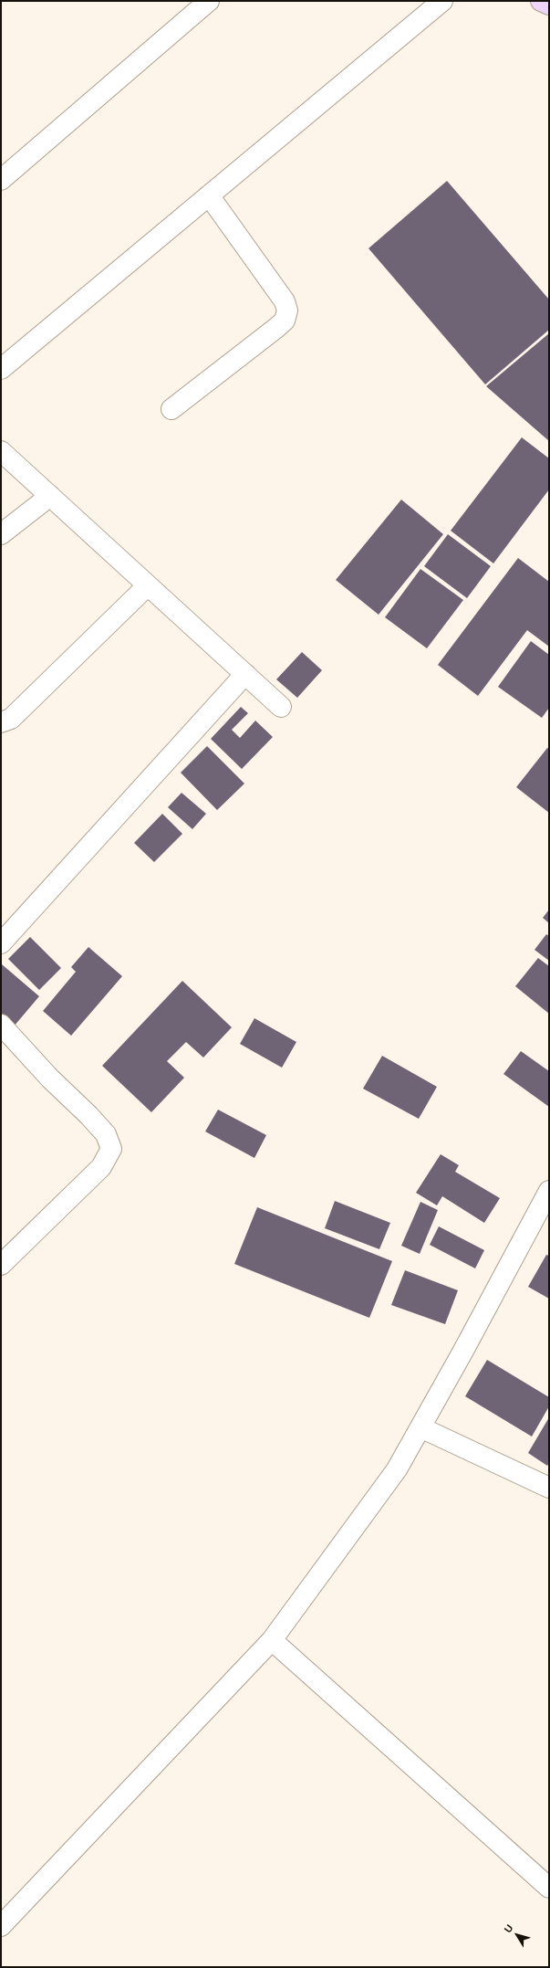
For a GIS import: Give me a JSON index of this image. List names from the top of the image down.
{
  "north": "top left"
}
